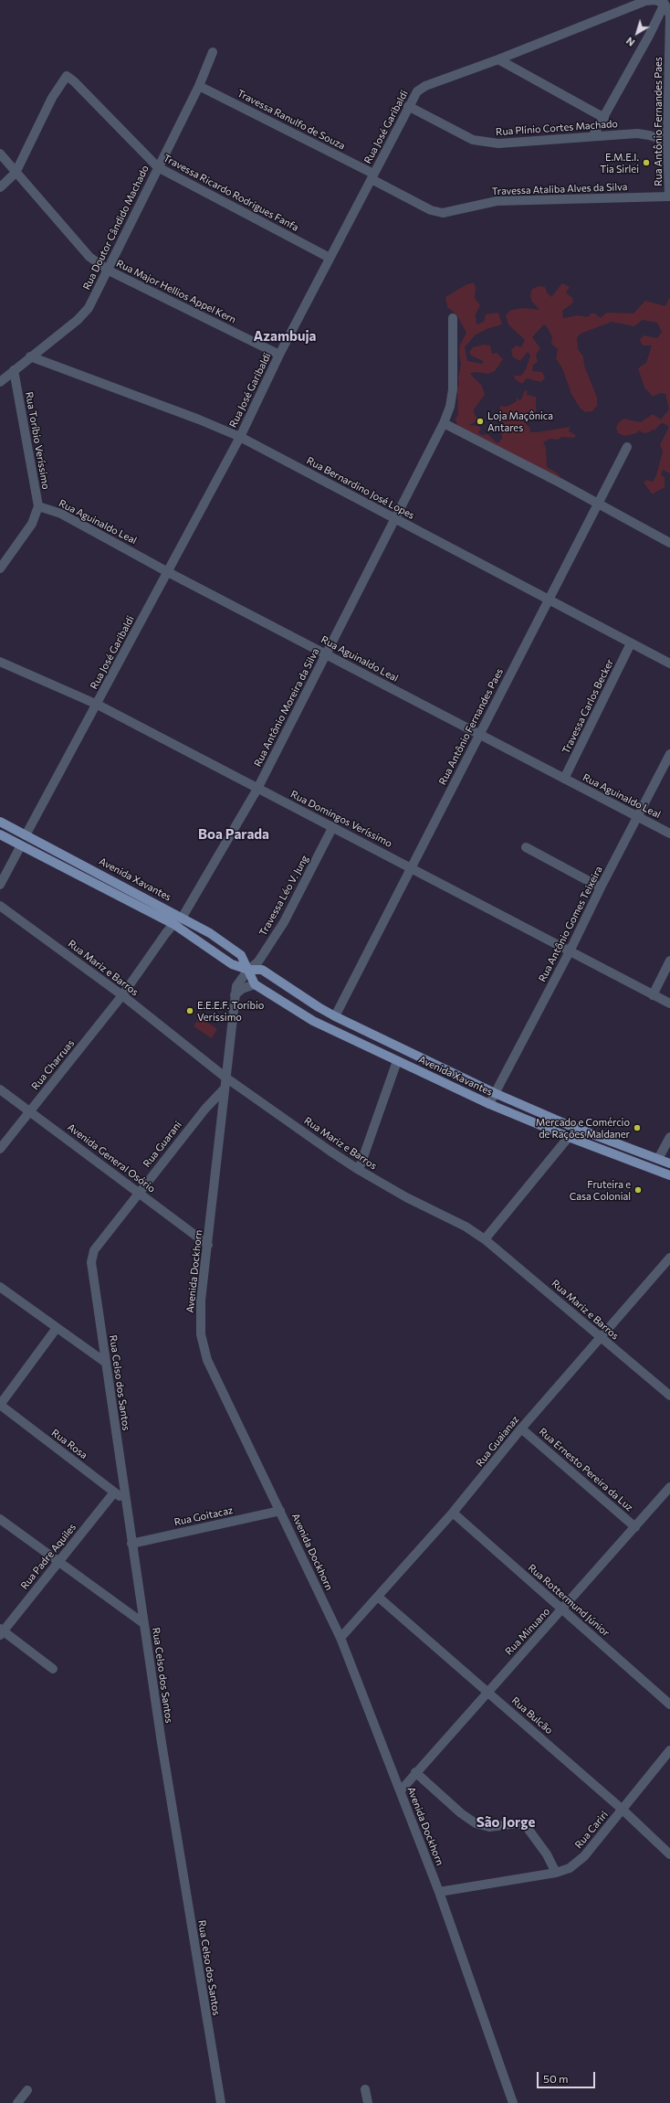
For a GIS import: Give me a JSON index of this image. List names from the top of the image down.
{
  "streets": {
    "main road": ["Avenida Xavantes"],
    "street": [
      "Travessa Ranulfo de Souza",
      "Rua Antônio Fernandes Paes",
      "Rua José Garibaldi",
      "Rua Plínio Cortes Machado",
      "Travessa Ataliba Alves da Silva",
      "Travessa Ricardo Rodrigues Fanfa",
      "Rua Doutor Cândido Machado",
      "Rua Major Hellios Appel Kern",
      "Rua Toríbio Veríssimo",
      "Rua Bernardino José Lopes",
      "Rua Aguinaldo Leal",
      "Travessa Carlos Becker",
      "Rua Antônio Moreira da Silva",
      "Rua Domingos Veríssimo",
      "Travessa Léo V. Jung",
      "Rua Antônio Gomes Teixeira",
      "Rua Mariz e Barros",
      "Rua Charruas",
      "Rua Guarani",
      "Avenida General Osório",
      "Avenida Dockhorn",
      "Rua Celso dos Santos",
      "Rua Guaianaz",
      "Rua Rosa",
      "Rua Ernesto Pereira da Luz",
      "Rua Goitacaz",
      "Rua Padre Aquiles",
      "Rua Rottermund Júnior",
      "Rua Minuano",
      "Rua Bulcão",
      "Rua Cariri"
    ]
  },
  "crossings": [
    ["Travessa Ranulfo de Souza", "Rua José Garibaldi"],
    ["Travessa Ranulfo de Souza", "Travessa Ataliba Alves da Silva"],
    ["Travessa Ranulfo de Souza", "Rua Doutor Cândido Machado"],
    ["Rua Antônio Fernandes Paes", "Rua José Garibaldi"],
    ["Rua Antônio Fernandes Paes", "Rua Plínio Cortes Machado"],
    ["Rua Antônio Fernandes Paes", "Travessa Ataliba Alves da Silva"],
    ["Rua Antônio Fernandes Paes", "Rua Bernardino José Lopes"],
    ["Rua Antônio Fernandes Paes", "Rua Aguinaldo Leal"],
    ["Rua Antônio Fernandes Paes", "Rua Domingos Veríssimo"],
    ["Rua Antônio Fernandes Paes", "Avenida Xavantes"],
    ["Rua José Garibaldi", "Rua Plínio Cortes Machado"],
    ["Rua José Garibaldi", "Travessa Ataliba Alves da Silva"],
    ["Rua José Garibaldi", "Travessa Ricardo Rodrigues Fanfa"],
    ["Rua José Garibaldi", "Rua Major Hellios Appel Kern"],
    ["Rua José Garibaldi", "Rua Bernardino José Lopes"],
    ["Rua José Garibaldi", "Rua Aguinaldo Leal"],
    ["Rua José Garibaldi", "Rua Domingos Veríssimo"],
    ["Rua José Garibaldi", "Avenida Xavantes"],
    ["Travessa Ricardo Rodrigues Fanfa", "Rua Doutor Cândido Machado"],
    ["Travessa Ricardo Rodrigues Fanfa", "Rua Major Hellios Appel Kern"],
    ["Rua Doutor Cândido Machado", "Rua Major Hellios Appel Kern"],
    ["Rua Doutor Cândido Machado", "Rua Toríbio Veríssimo"],
    ["Rua Doutor Cândido Machado", "Rua Bernardino José Lopes"],
    ["Rua Toríbio Veríssimo", "Rua Aguinaldo Leal"],
    ["Rua Bernardino José Lopes", "Travessa Carlos Becker"],
    ["Rua Bernardino José Lopes", "Rua Antônio Moreira da Silva"],
    ["Rua Aguinaldo Leal", "Travessa Carlos Becker"],
    ["Rua Aguinaldo Leal", "Rua Antônio Moreira da Silva"],
    ["Rua Aguinaldo Leal", "Rua Antônio Gomes Teixeira"],
    ["Rua Antônio Moreira da Silva", "Rua Domingos Veríssimo"],
    ["Rua Antônio Moreira da Silva", "Avenida Xavantes"],
    ["Rua Antônio Moreira da Silva", "Rua Charruas"],
    ["Rua Domingos Veríssimo", "Travessa Léo V. Jung"],
    ["Rua Domingos Veríssimo", "Rua Antônio Gomes Teixeira"],
    ["Avenida Xavantes", "Travessa Léo V. Jung"],
    ["Avenida Xavantes", "Rua Antônio Gomes Teixeira"],
    ["Avenida Xavantes", "Rua Charruas"],
    ["Avenida Xavantes", "Avenida Dockhorn"],
    ["Travessa Léo V. Jung", "Avenida Dockhorn"],
    ["Rua Mariz e Barros", "Rua Charruas"],
    ["Rua Mariz e Barros", "Avenida Dockhorn"],
    ["Rua Mariz e Barros", "Rua Guaianaz"],
    ["Rua Charruas", "Avenida General Osório"],
    ["Rua Guarani", "Avenida General Osório"],
    ["Rua Guarani", "Avenida Dockhorn"],
    ["Rua Guarani", "Rua Celso dos Santos"],
    ["Avenida General Osório", "Avenida Dockhorn"],
    ["Avenida Dockhorn", "Rua Guaianaz"],
    ["Avenida Dockhorn", "Rua Goitacaz"],
    ["Avenida Dockhorn", "Rua Minuano"],
    ["Avenida Dockhorn", "Rua Cariri"],
    ["Rua Celso dos Santos", "Rua Rosa"],
    ["Rua Celso dos Santos", "Rua Goitacaz"],
    ["Rua Guaianaz", "Rua Ernesto Pereira da Luz"],
    ["Rua Guaianaz", "Rua Rottermund Júnior"],
    ["Rua Guaianaz", "Rua Bulcão"],
    ["Rua Rosa", "Rua Padre Aquiles"],
    ["Rua Ernesto Pereira da Luz", "Rua Minuano"],
    ["Rua Rottermund Júnior", "Rua Minuano"],
    ["Rua Minuano", "Rua Bulcão"],
    ["Rua Bulcão", "Rua Cariri"]
  ],
  "districts": ["Azambuja", "Boa Parada", "São Jorge"],
  "places": [
    "E.M.E.I. Tia Sirlei",
    "Loja Maçônica Antares",
    "E.E.E.F. Toríbio Veríssimo",
    "Mercado e Comércio de Rações Maldaner",
    "Fruteira e Casa Colonial"
  ],
  "scale_bar": "50 m",
  "north": "bottom left"
}
